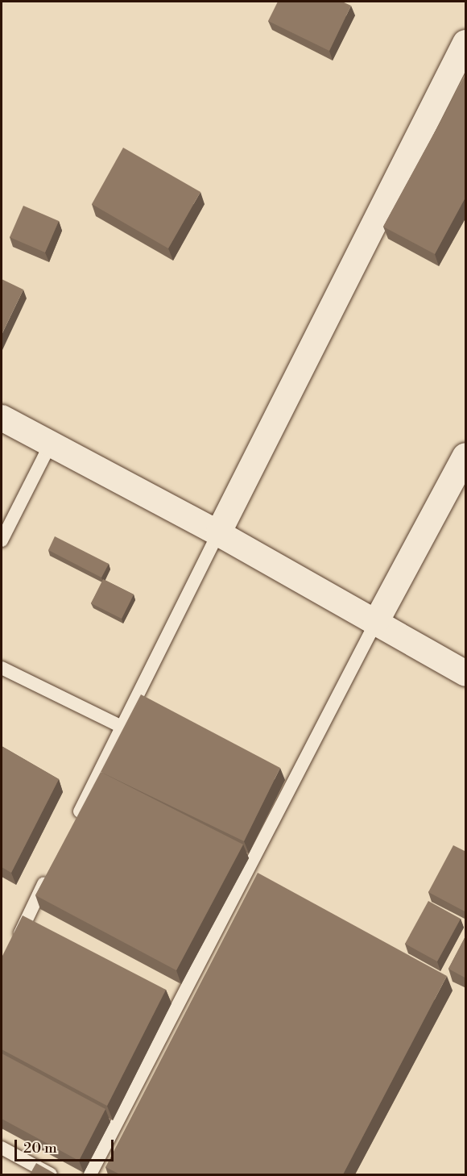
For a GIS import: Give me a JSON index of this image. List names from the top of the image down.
{
  "scale_bar": "20 m"
}
